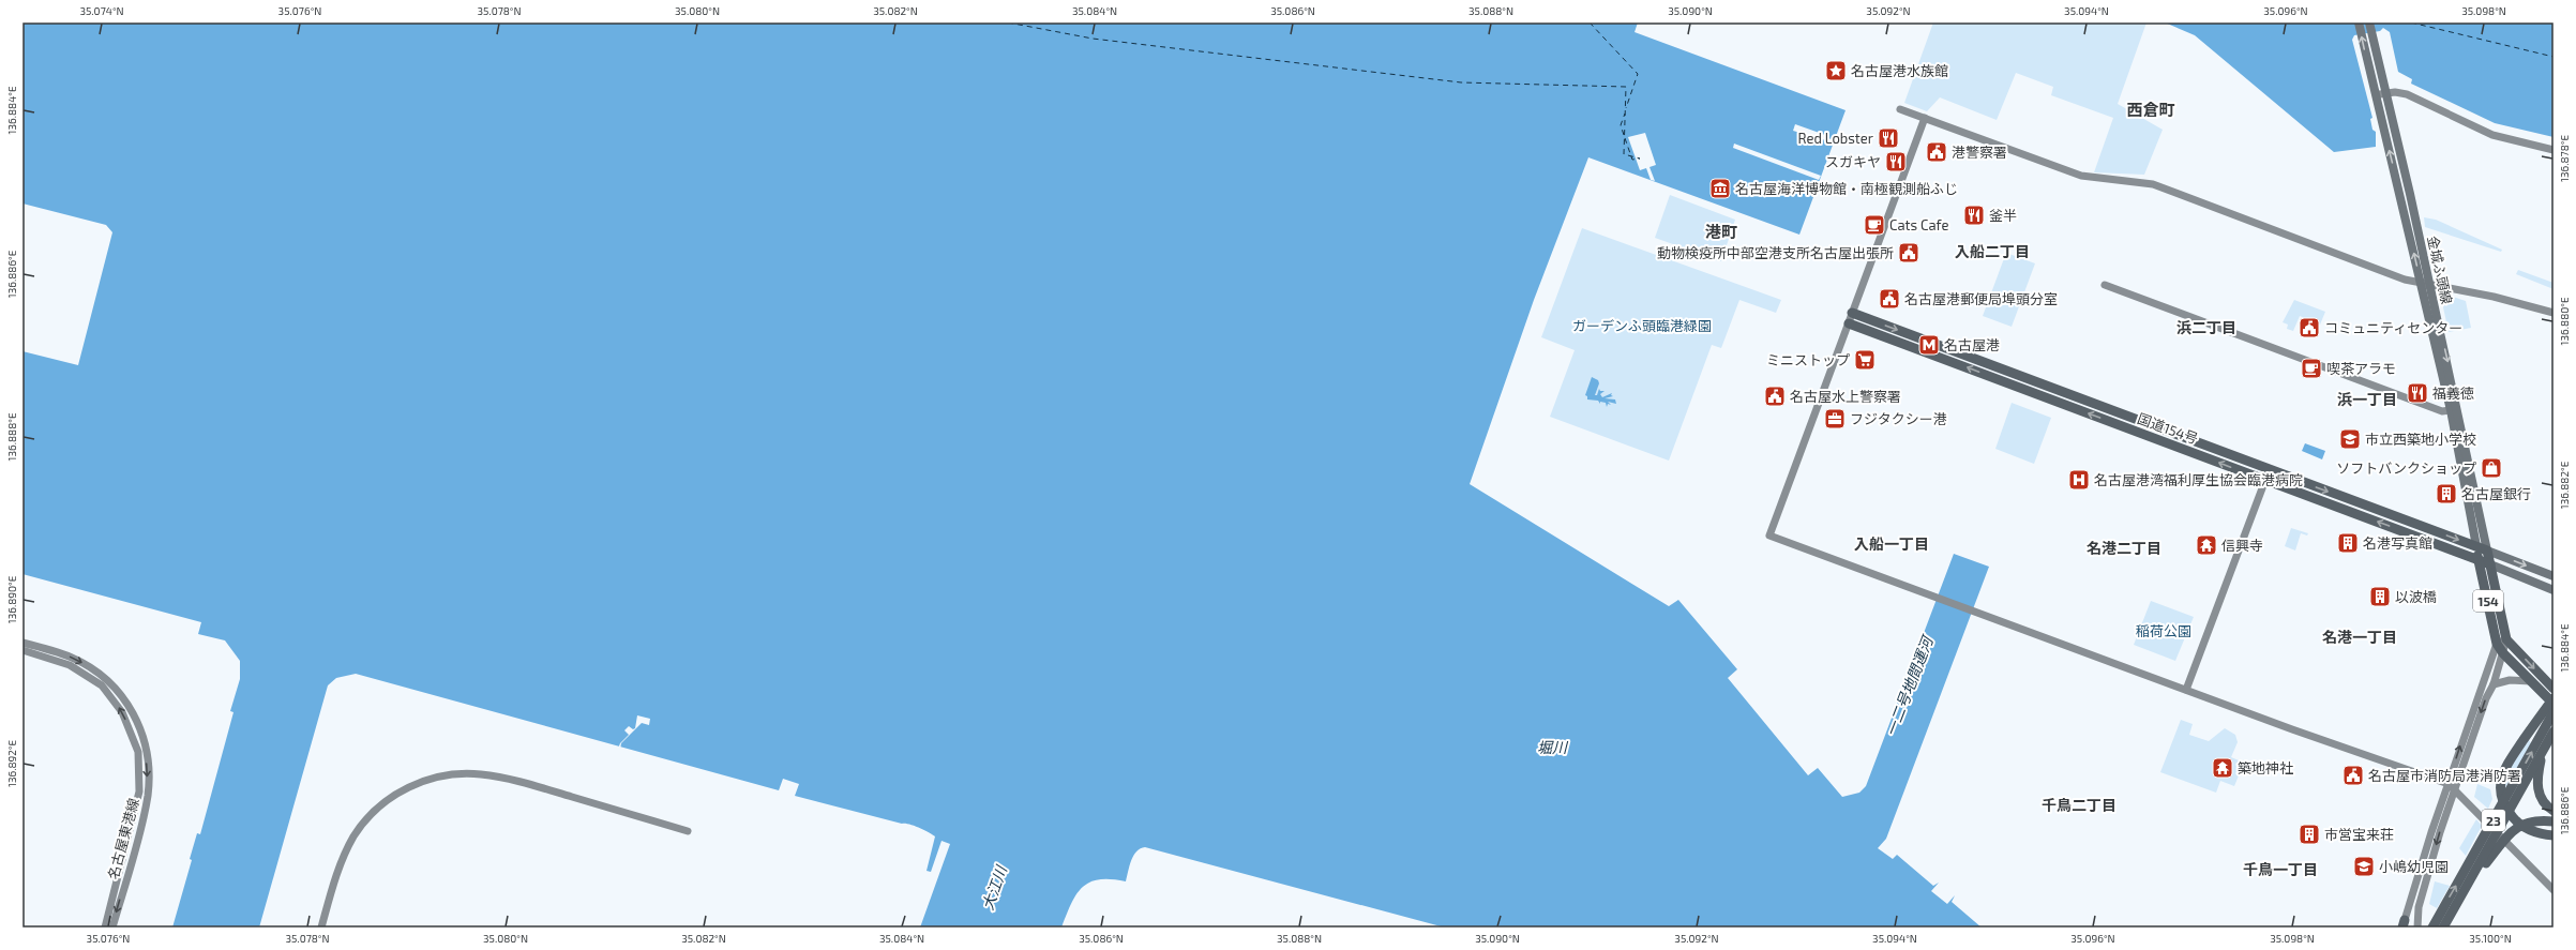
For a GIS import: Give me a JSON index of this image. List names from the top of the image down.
{
  "streets": {
    "highway": ["国道154号", "154", "23"],
    "main road": ["金城ふ頭線"],
    "street": ["名古屋東港線"]
  },
  "crossings": [
    ["金城ふ頭線", "国道154号"],
    ["金城ふ頭線", "154"],
    ["国道154号", "154"]
  ],
  "districts": [
    "西倉町",
    "港町",
    "入船二丁目",
    "浜二丁目",
    "浜一丁目",
    "入船一丁目",
    "名港二丁目",
    "名港一丁目",
    "千鳥二丁目",
    "千鳥一丁目"
  ],
  "water": ["一二号地間運河", "堀川", "大江川"],
  "parks": ["ガーデンふ頭臨港緑園", "稲荷公園"],
  "places": {
    "place": ["名古屋港水族館"],
    "restaurant": [
      "Red Lobster",
      "スガキヤ",
      "釜半",
      "福義徳"
    ],
    "public building": [
      "港警察署",
      "動物検疫所中部空港支所名古屋出張所",
      "名古屋港郵便局埠頭分室",
      "コミュニティセンター",
      "名古屋水上警察署",
      "名古屋市消防局港消防署"
    ],
    "museum": ["名古屋海洋博物館・南極観測船ふじ"],
    "cafe": ["Cats Cafe", "喫茶アラモ"],
    "metro station": ["名古屋港"],
    "supermarket": ["ミニストップ"],
    "office": ["フジタクシー港"],
    "school or university": ["市立西築地小学校", "小嶋幼児園"],
    "shop": ["ソフトバンクショップ"],
    "hospital": ["名古屋港湾福利厚生協会臨港病院"],
    "building": [
      "名古屋銀行",
      "名港写真館",
      "以波橋",
      "市営宝来荘"
    ],
    "temple": ["信興寺", "築地神社"]
  },
  "coordinates": [
    "35.074°N",
    "35.076°N",
    "35.078°N",
    "35.080°N",
    "35.082°N",
    "35.084°N",
    "35.086°N",
    "35.088°N",
    "35.090°N",
    "35.092°N",
    "35.094°N",
    "35.096°N",
    "35.098°N",
    "136.884°E",
    "136.878°E",
    "136.886°E",
    "136.880°E",
    "136.888°E",
    "136.882°E",
    "136.890°E",
    "136.892°E",
    "35.100°N"
  ]
}
